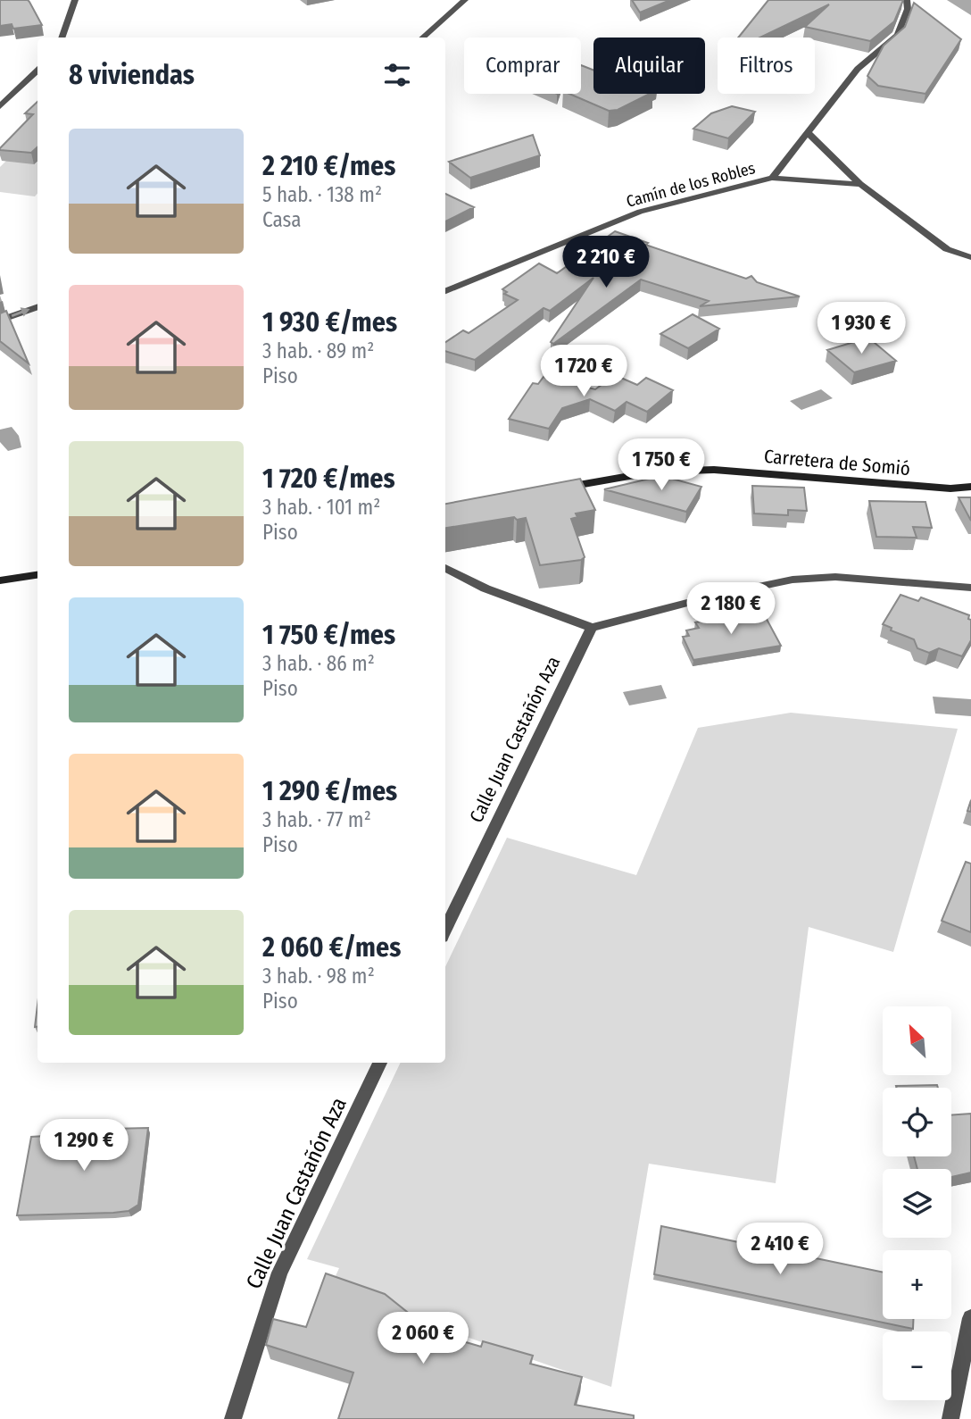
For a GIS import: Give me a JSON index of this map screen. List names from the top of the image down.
{
  "streets": {
    "street": ["Camín de los Robles", "Carretera de Somió", "Calle Juan Castañón Aza"]
  },
  "north": "top left",
  "page": {
    "chip": ["Comprar", "Alquilar", "Filtros"],
    "heading": "8 viviendas",
    "list": [
      {
        "name": "2 210 €/mes",
        "note": "5 hab. · 138 m² · Casa"
      },
      {
        "name": "1 930 €/mes",
        "note": "3 hab. · 89 m² · Piso"
      },
      {
        "name": "1 720 €/mes",
        "note": "3 hab. · 101 m² · Piso"
      },
      {
        "name": "1 750 €/mes",
        "note": "3 hab. · 86 m² · Piso"
      },
      {
        "name": "1 290 €/mes",
        "note": "3 hab. · 77 m² · Piso"
      },
      {
        "name": "2 060 €/mes",
        "note": "3 hab. · 98 m² · Piso"
      }
    ],
    "price": [
      "2 210 €",
      "1 930 €",
      "1 720 €",
      "1 750 €",
      "2 180 €",
      "1 290 €",
      "2 410 €",
      "2 060 €"
    ],
    "map_buttons": ["+", "−"]
  }
}
